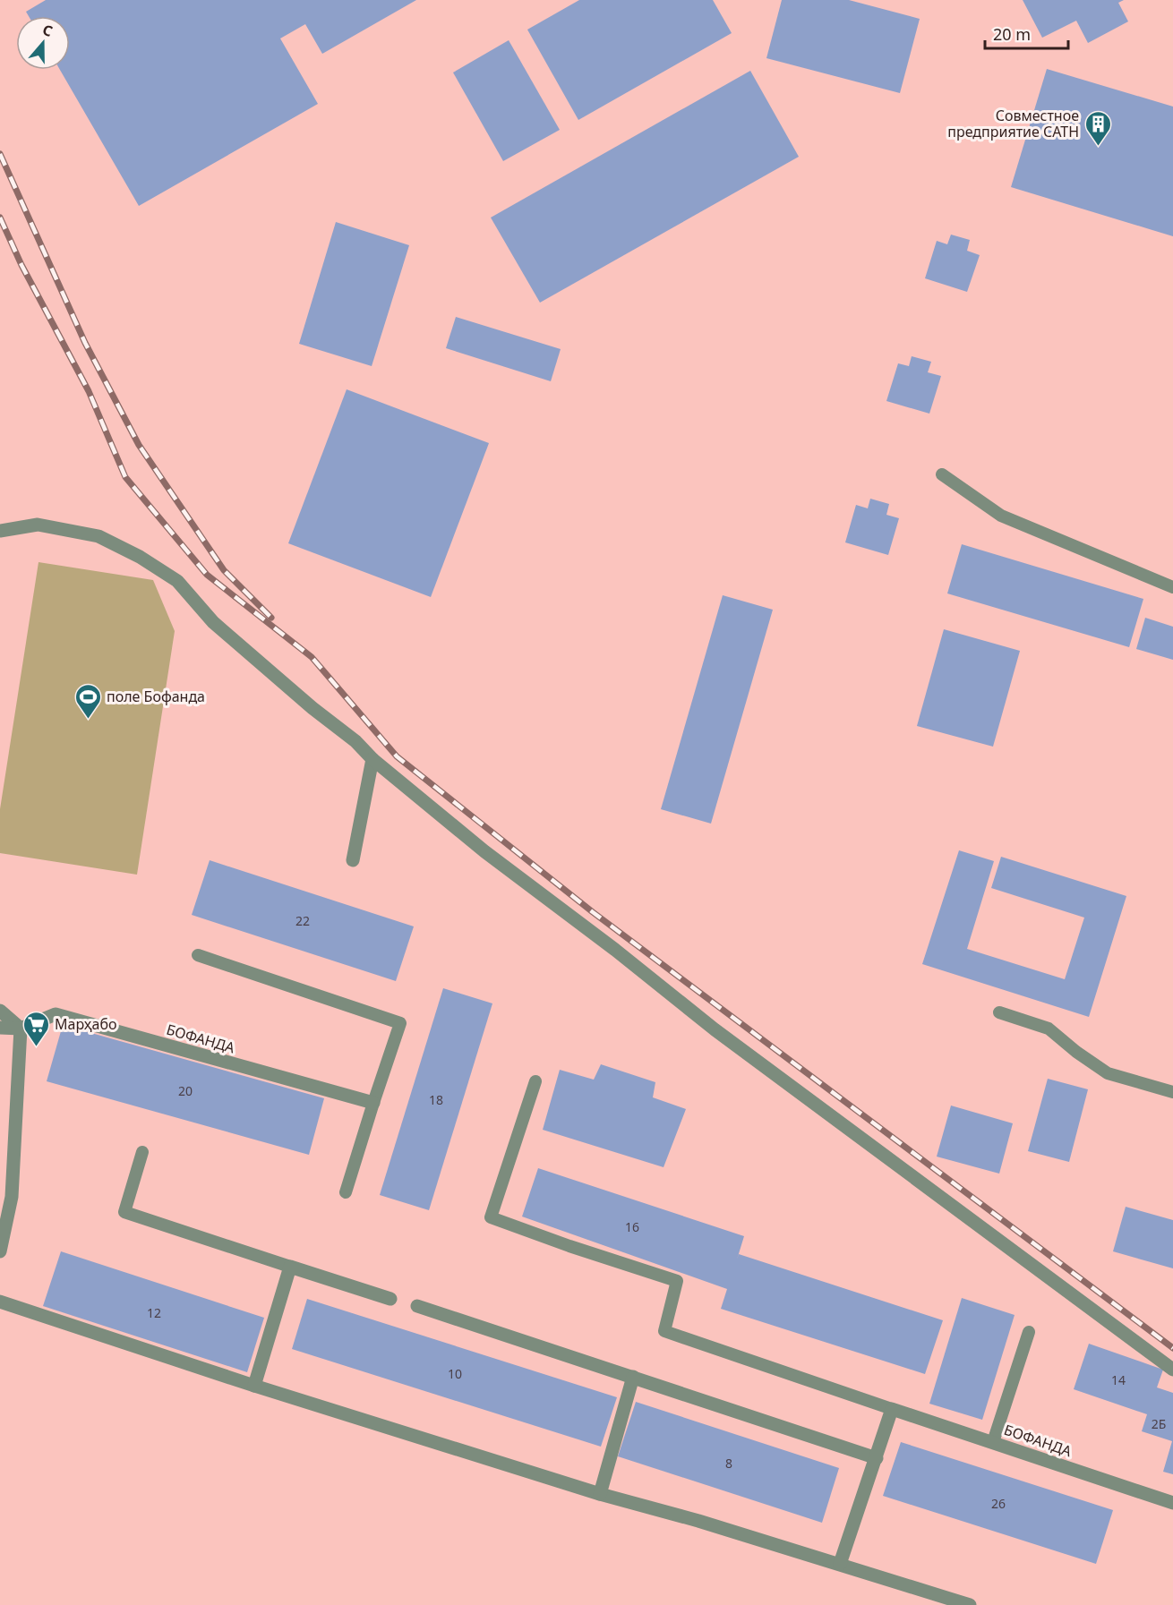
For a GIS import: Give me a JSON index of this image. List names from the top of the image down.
{
  "streets": {
    "street": ["БОФАНДА"]
  },
  "places": {
    "building": ["Совместное предприятие CATH"],
    "sports": ["поле Бофанда"],
    "supermarket": ["Марҳабо"]
  },
  "house_numbers": [
    "22",
    "20",
    "18",
    "16",
    "12",
    "10",
    "14",
    "2Б",
    "8",
    "26"
  ],
  "scale_bar": "20 m",
  "north": "top"
}
